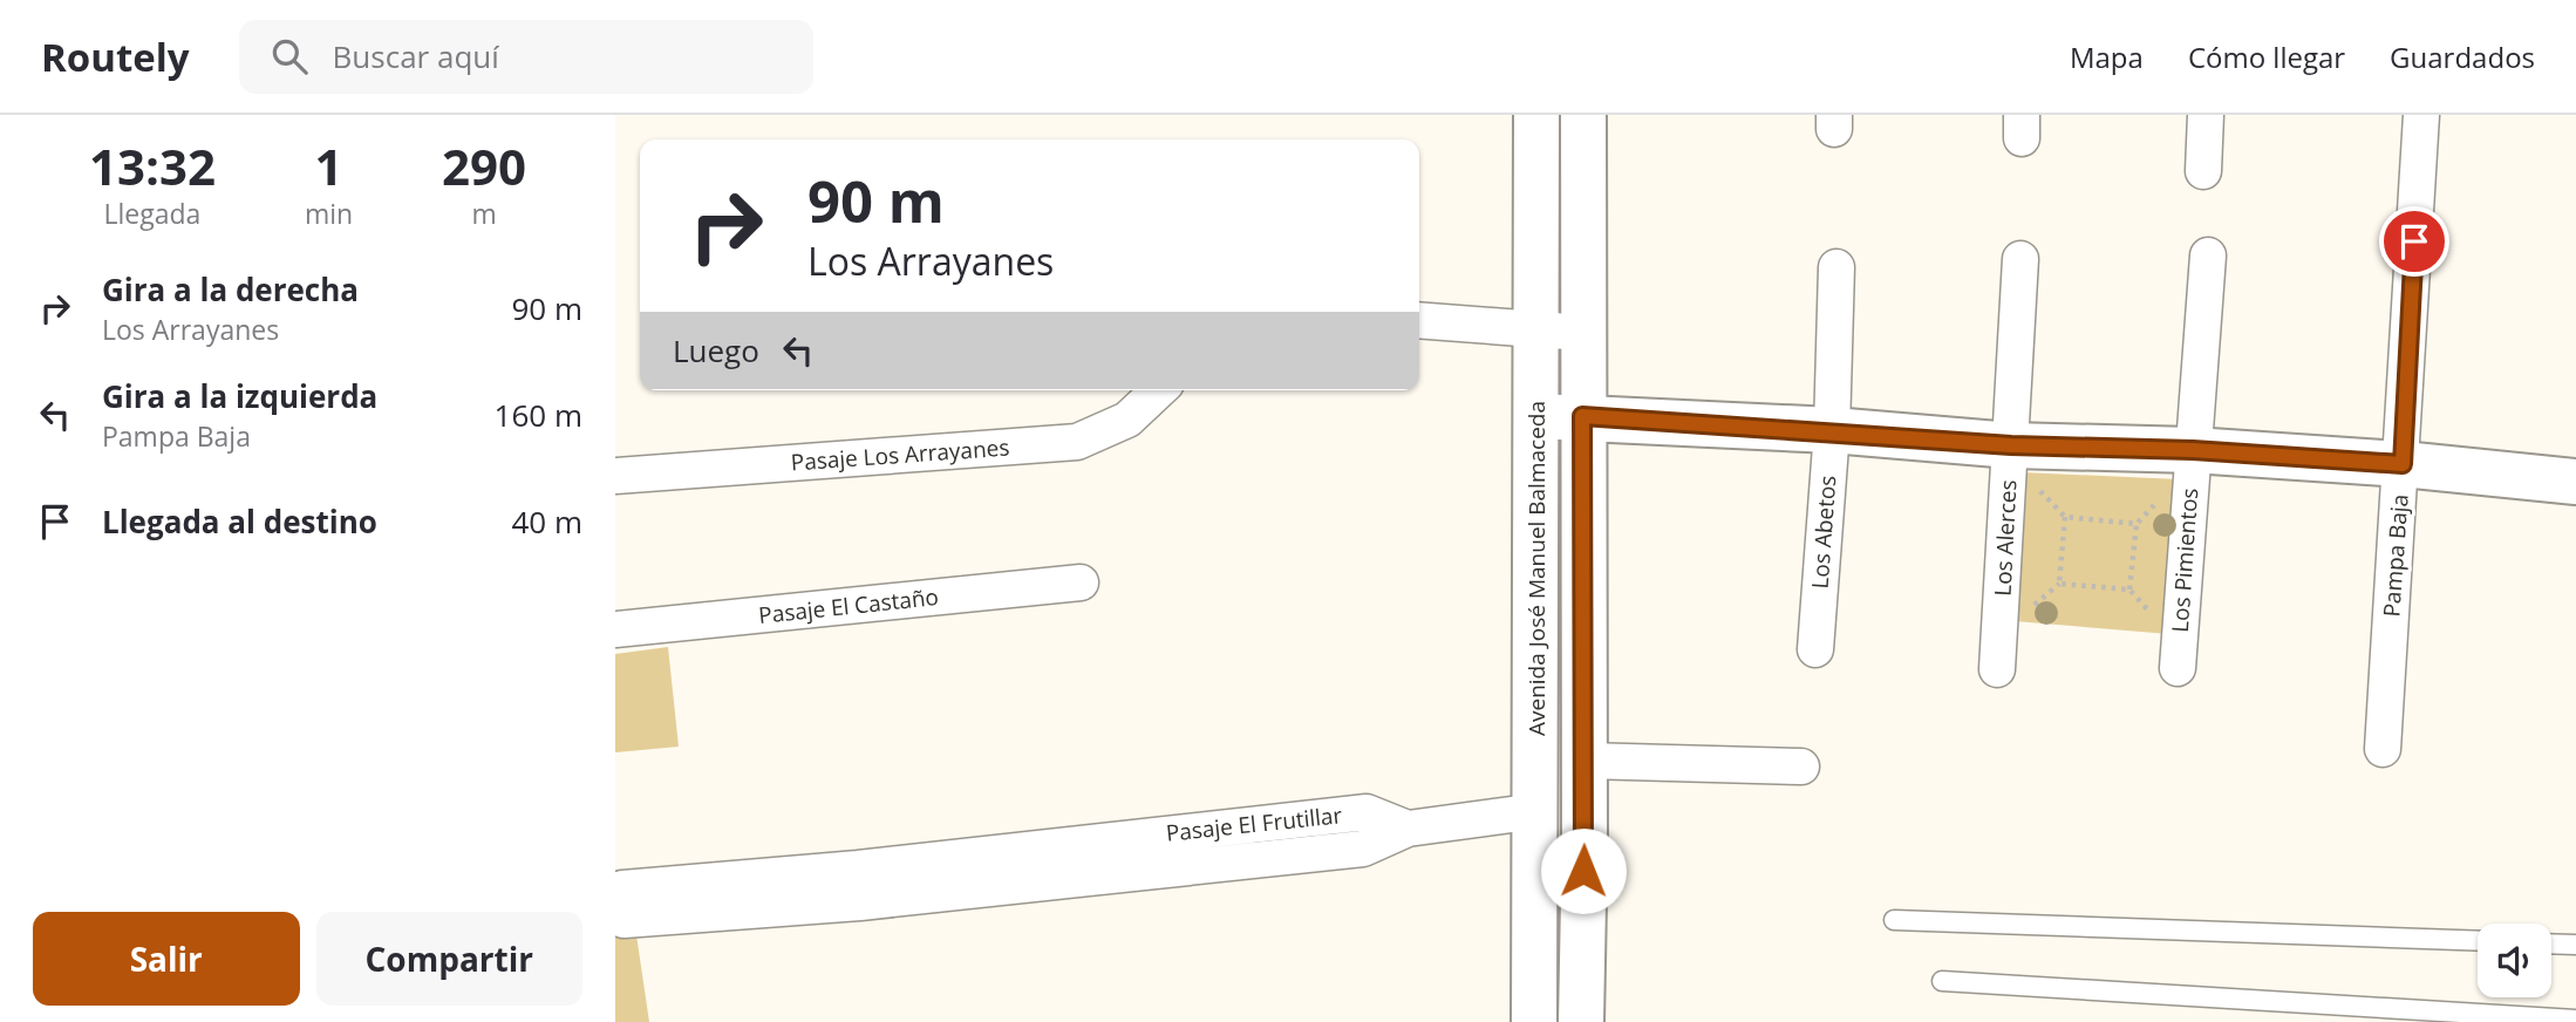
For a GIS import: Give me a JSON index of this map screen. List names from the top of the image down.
{
  "streets": {
    "main road": ["Avenida José Manuel Balmaceda"],
    "street": [
      "Pasaje Los Arrayanes",
      "Los Abetos",
      "Los Alerces",
      "Pampa Baja",
      "Los Pimientos",
      "Pasaje El Castaño",
      "Pasaje El Frutillar"
    ]
  },
  "crossings": [
    ["Avenida José Manuel Balmaceda", "Pasaje El Frutillar"]
  ],
  "page": {
    "header": "Routely",
    "search": "Buscar aquí",
    "nav": ["Mapa", "Cómo llegar", "Guardados"],
    "eta": [
      "13:32",
      "Llegada",
      "1",
      "min",
      "290",
      "m"
    ],
    "turn": ["90 m", "Los Arrayanes"],
    "list": [
      {
        "name": "Gira a la derecha",
        "note": "Los Arrayanes",
        "value": "90 m"
      },
      {
        "name": "Gira a la izquierda",
        "note": "Pampa Baja",
        "value": "160 m"
      },
      {
        "name": "Llegada al destino",
        "value": "40 m"
      }
    ],
    "then": "Luego",
    "buttons": ["Salir", "Compartir"]
  }
}
